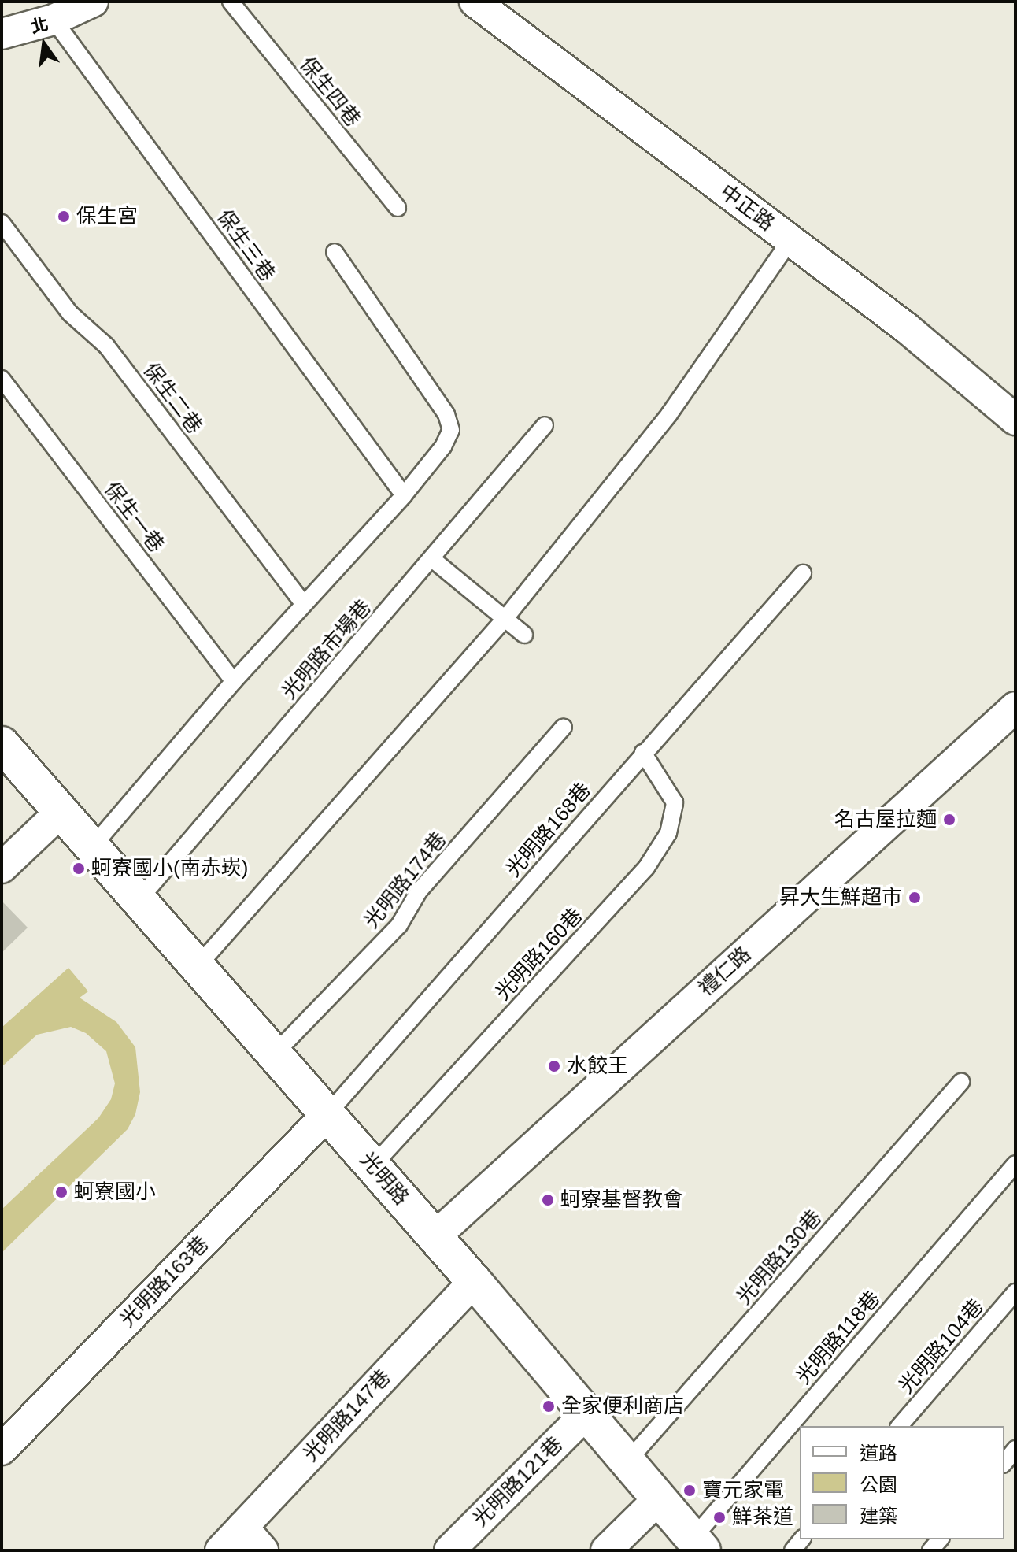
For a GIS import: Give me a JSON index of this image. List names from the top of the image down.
{
  "streets": {
    "street": [
      "中正路",
      "禮仁路",
      "光明路",
      "光明路163巷",
      "光明路147巷",
      "光明路121巷"
    ],
    "lane": [
      "保生四巷",
      "保生三巷",
      "保生二巷",
      "保生一巷",
      "光明路市場巷",
      "光明路168巷",
      "光明路174巷",
      "光明路160巷",
      "光明路130巷",
      "光明路118巷",
      "光明路104巷"
    ]
  },
  "crossings": [
    ["光明路市場巷", "光明路"],
    ["光明路168巷", "光明路160巷"],
    ["光明路168巷", "光明路"],
    ["光明路168巷", "光明路163巷"],
    ["光明路174巷", "光明路"],
    ["光明路160巷", "光明路"],
    ["禮仁路", "光明路"],
    ["光明路", "光明路130巷"],
    ["光明路", "光明路163巷"],
    ["光明路", "光明路118巷"],
    ["光明路", "光明路147巷"],
    ["光明路", "光明路121巷"]
  ],
  "places": [
    "保生宮",
    "名古屋拉麵",
    "蚵寮國小(南赤崁)",
    "昇大生鮮超市",
    "水餃王",
    "蚵寮國小",
    "蚵寮基督教會",
    "全家便利商店",
    "寶元家電",
    "鮮茶道"
  ],
  "legend": ["道路", "公園", "建築"],
  "north": "top"
}
